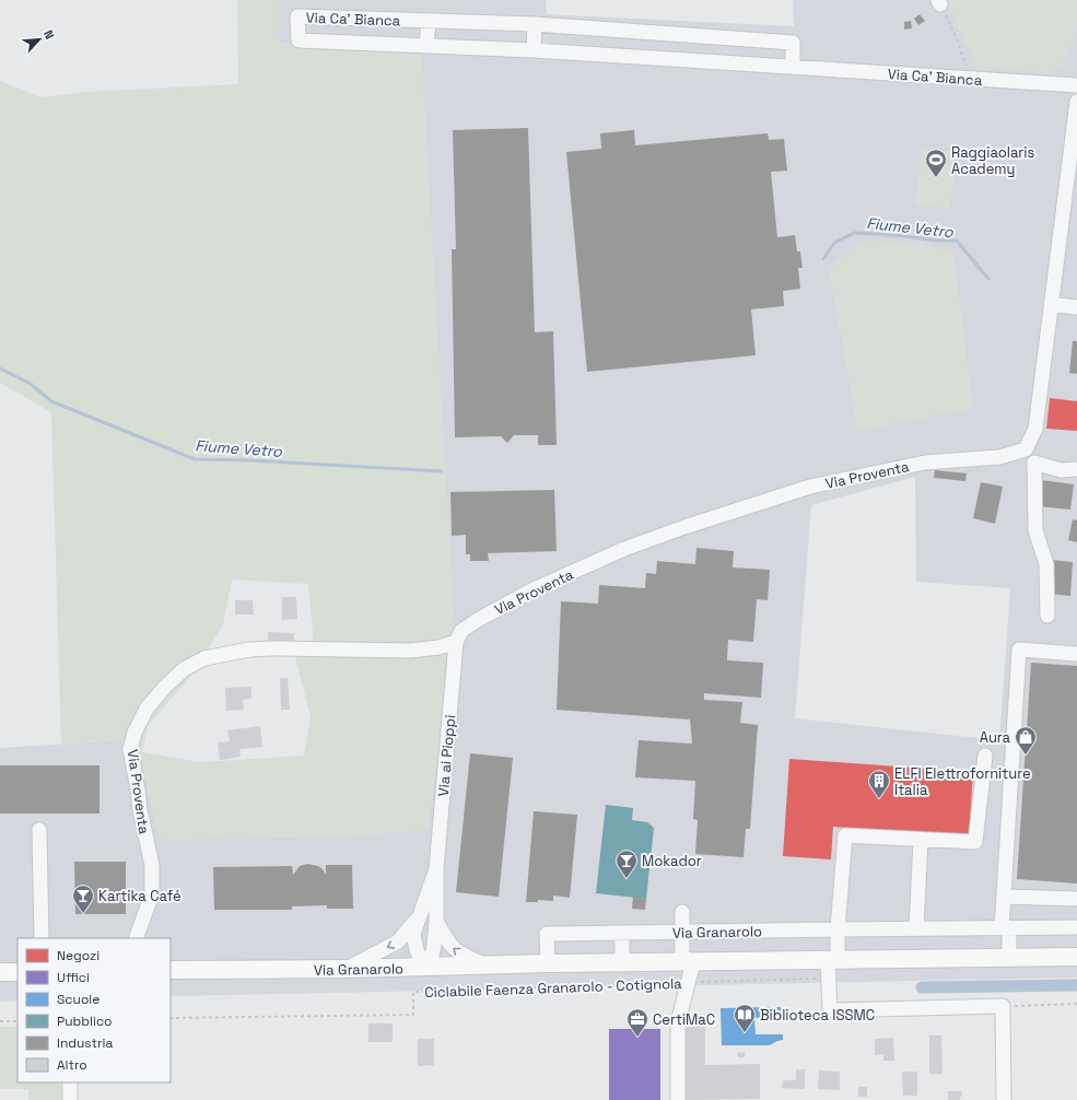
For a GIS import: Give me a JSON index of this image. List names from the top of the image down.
{
  "streets": {
    "main road": ["Via Granarolo"],
    "street": ["Via Ca' Bianca", "Via Proventa", "Via ai Pioppi"],
    "path": ["Ciclabile Faenza Granarolo - Cotignola"]
  },
  "crossings": [
    ["Via Proventa", "Via ai Pioppi"],
    ["Via ai Pioppi", "Via Granarolo"]
  ],
  "water": ["Fiume Vetro"],
  "places": {
    "sports": ["Raggiaolaris Academy"],
    "shop": ["Aura"],
    "building": ["ELFI Elettroforniture Italia"],
    "bar": ["Mokador", "Kartika Café"],
    "library": ["Biblioteca ISSMC"],
    "office": ["CertiMaC"]
  },
  "legend": [
    "Negozi",
    "Uffici",
    "Scuole",
    "Pubblico",
    "Industria",
    "Altro"
  ],
  "north": "top right"
}
